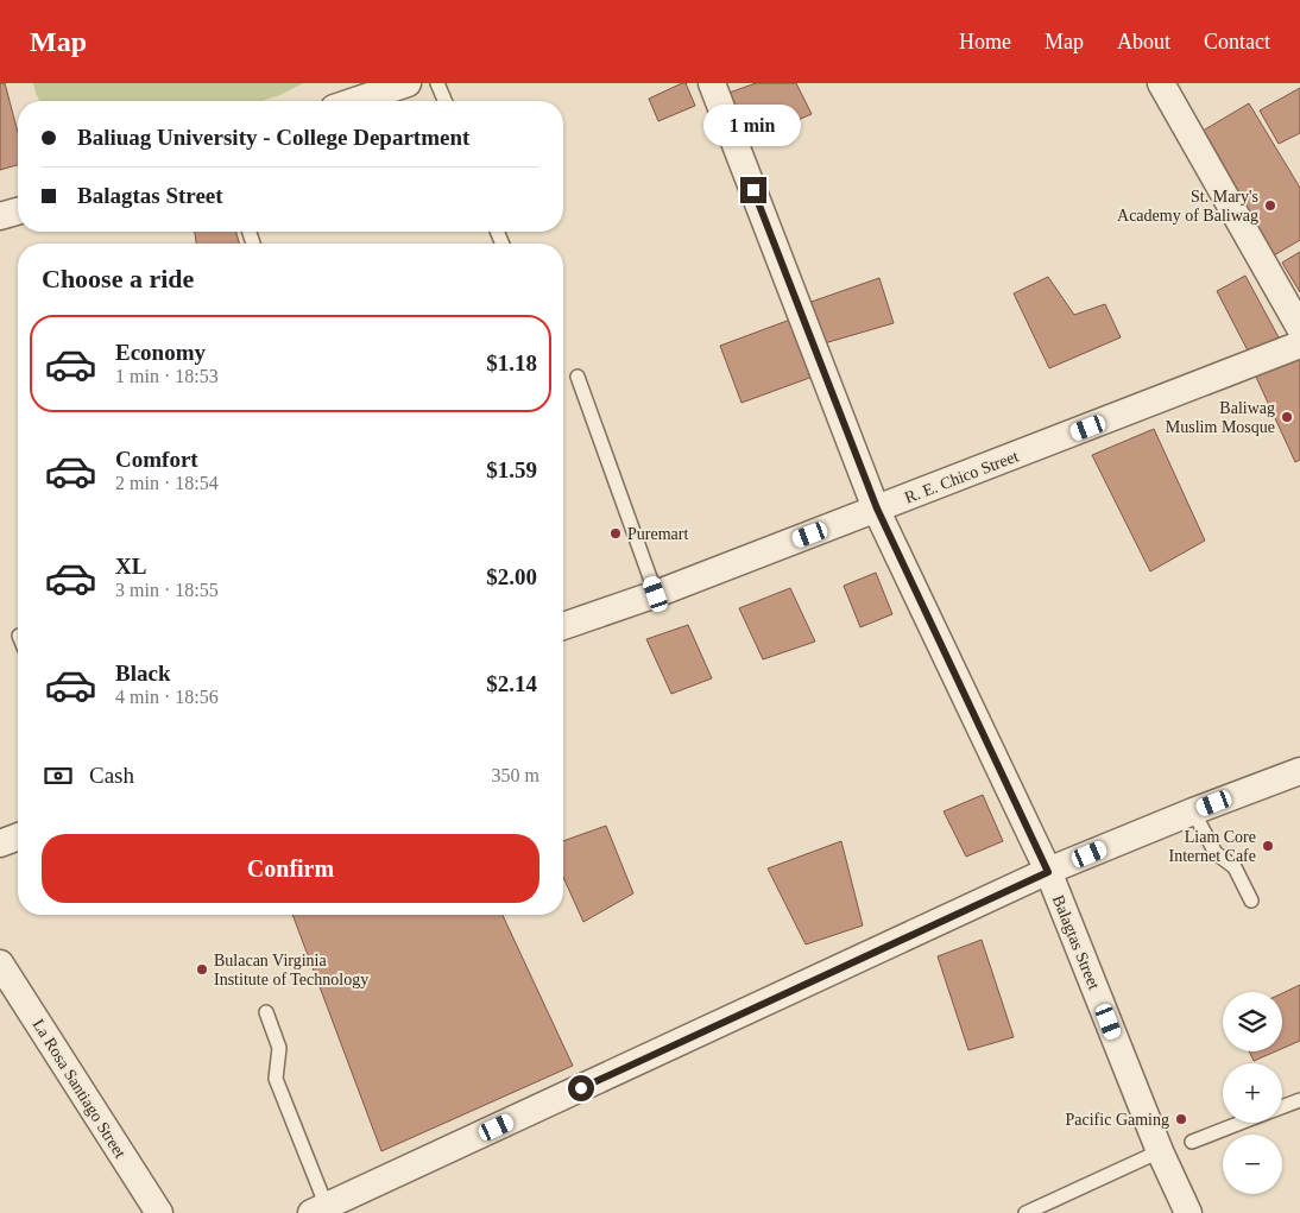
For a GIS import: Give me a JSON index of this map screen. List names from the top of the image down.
{
  "streets": {
    "street": ["R. E. Chico Street", "Balagtas Street", "La Rosa Santiago Street"]
  },
  "crossings": [
    ["R. E. Chico Street", "Balagtas Street"]
  ],
  "places": [
    "St. Mary's Academy of Baliwag",
    "Baliwag Muslim Mosque",
    "Puremart",
    "Liam Core Internet Cafe",
    "Bulacan Virginia Institute of Technology",
    "Pacific Gaming"
  ],
  "page": {
    "header": "Map",
    "nav": [
      "Home",
      "Map",
      "About",
      "Contact"
    ],
    "banner": ["Baliuag University - College Department", "Balagtas Street"],
    "bubble": "1 min",
    "heading": "Choose a ride",
    "list": [
      {
        "name": "Economy",
        "note": "1 min · 18:53",
        "value": "$1.18"
      },
      {
        "name": "Comfort",
        "note": "2 min · 18:54",
        "value": "$1.59"
      },
      {
        "name": "XL",
        "note": "3 min · 18:55",
        "value": "$2.00"
      },
      {
        "name": "Black",
        "note": "4 min · 18:56",
        "value": "$2.14"
      }
    ],
    "pay": ["Cash", "350 m"],
    "buttons": "Confirm",
    "map_buttons": ["+", "−"]
  }
}
